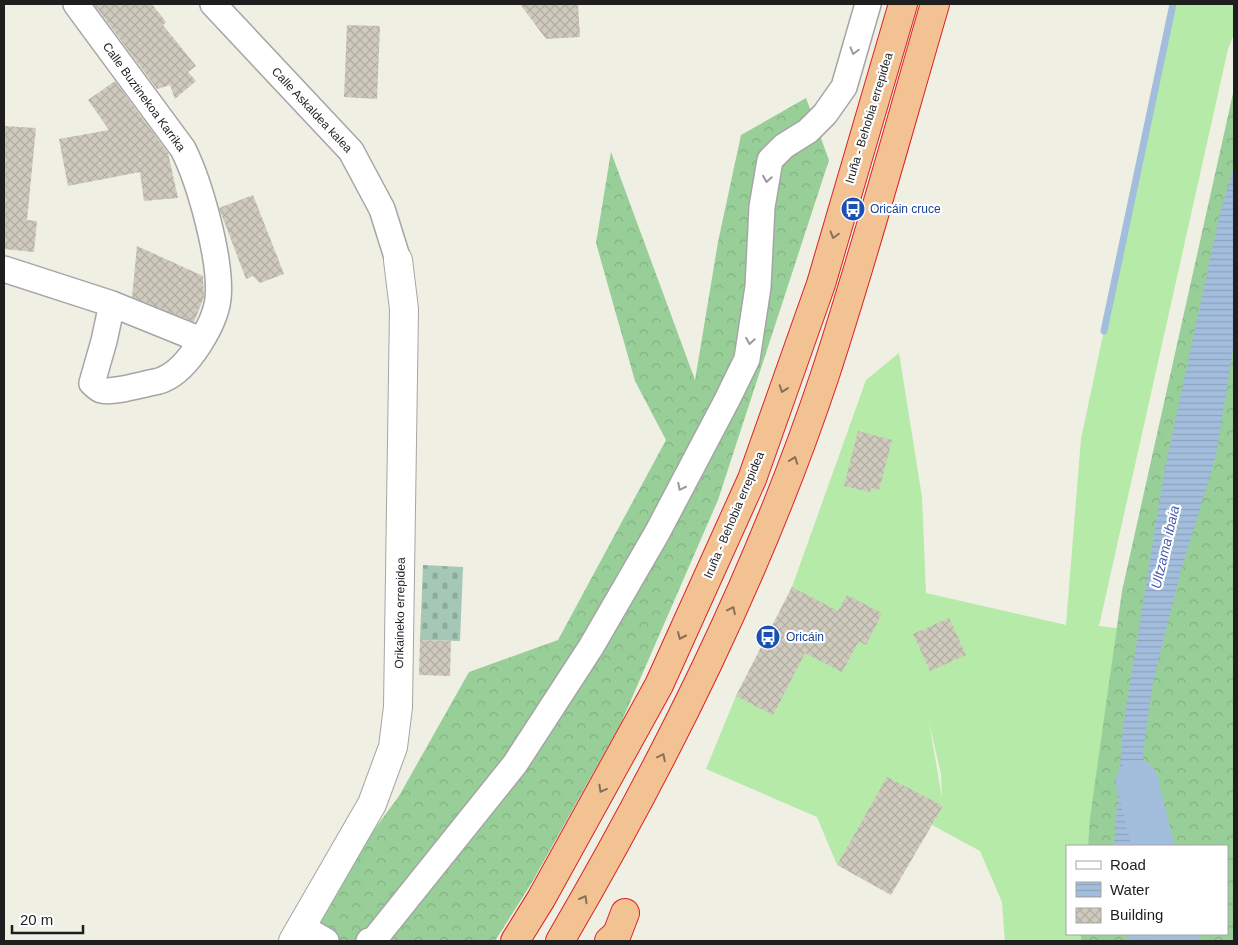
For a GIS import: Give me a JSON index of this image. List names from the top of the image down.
{
  "streets": {
    "highway": ["Iruña - Behobia errepidea"],
    "street": ["Calle Buztinekoa Karrika", "Calle Askaldea kalea", "Orikaineko errepidea"]
  },
  "crossings": [
    ["Calle Askaldea kalea", "Orikaineko errepidea"]
  ],
  "water": ["Ultzama ibaia"],
  "places": {
    "bus stop": ["Oricáin cruce", "Oricáin"]
  },
  "legend": ["Road", "Water", "Building"],
  "scale_bar": "20 m"
}
